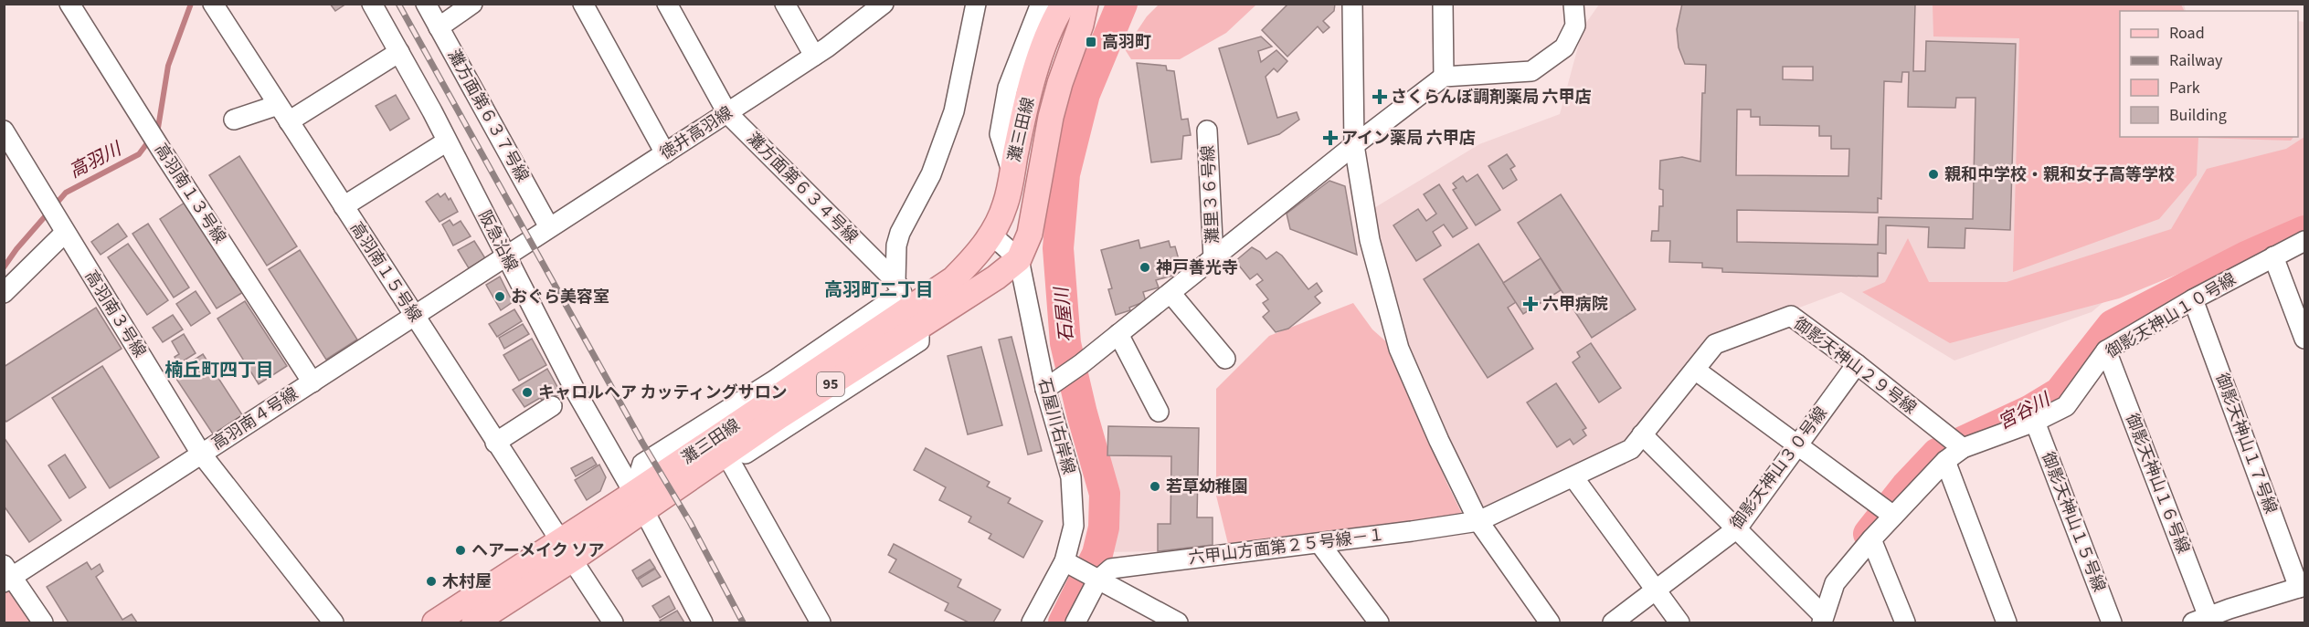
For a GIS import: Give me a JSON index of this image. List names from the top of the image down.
{
  "streets": {
    "main road": ["灘三田線", "95"],
    "street": [
      "灘方面第６３７号線",
      "徳井高羽線",
      "灘方面第６３４号線",
      "高羽南１３号線",
      "灘里３６号線",
      "阪急沿線",
      "高羽南１５号線",
      "高羽南３号線",
      "御影天神山１０号線",
      "御影天神山２９号線",
      "高羽南４号線",
      "石屋川右岸線",
      "御影天神山１７号線",
      "御影天神山３０号線",
      "御影天神山１６号線",
      "御影天神山１５号線",
      "六甲山方面第２５号線－１"
    ]
  },
  "crossings": [
    ["灘方面第６３７号線", "徳井高羽線"],
    ["灘三田線", "灘方面第６３４号線"],
    ["灘三田線", "阪急沿線"],
    ["灘三田線", "高羽南１５号線"],
    ["灘三田線", "石屋川右岸線"],
    ["徳井高羽線", "灘方面第６３４号線"],
    ["徳井高羽線", "阪急沿線"],
    ["徳井高羽線", "高羽南４号線"],
    ["高羽南１３号線", "高羽南４号線"],
    ["阪急沿線", "高羽南４号線"],
    ["高羽南１５号線", "高羽南４号線"],
    ["高羽南３号線", "高羽南４号線"],
    ["御影天神山１０号線", "御影天神山２９号線"],
    ["御影天神山１０号線", "御影天神山１７号線"],
    ["御影天神山１０号線", "御影天神山１６号線"],
    ["御影天神山１０号線", "御影天神山１５号線"],
    ["御影天神山２９号線", "御影天神山３０号線"],
    ["御影天神山２９号線", "六甲山方面第２５号線－１"]
  ],
  "districts": ["高羽町二丁目", "楠丘町四丁目"],
  "water": ["高羽川", "石屋川", "宮谷川"],
  "places": {
    "transit": ["高羽町"],
    "health": ["さくらんぼ調剤薬局 六甲店", "アイン薬局 六甲店", "六甲病院"],
    "other": [
      "親和中学校・親和女子高等学校",
      "神戸善光寺",
      "おぐら美容室",
      "キャロルヘア カッティングサロン",
      "若草幼稚園",
      "ヘアーメイク ソア",
      "木村屋"
    ]
  },
  "legend": [
    "Road",
    "Railway",
    "Park",
    "Building"
  ]
}
